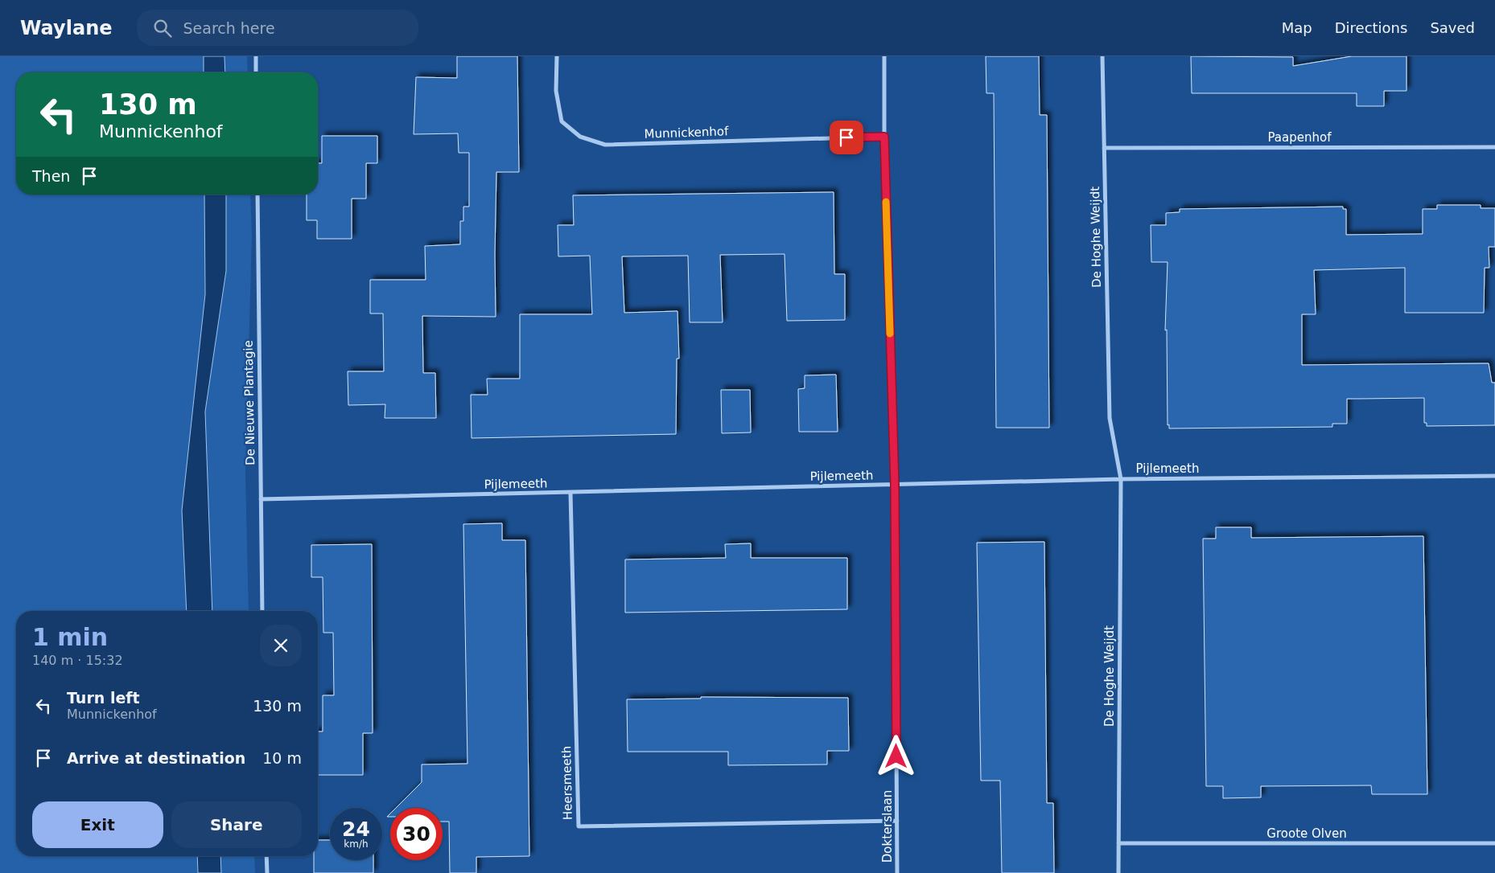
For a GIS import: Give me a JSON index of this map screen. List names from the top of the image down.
{
  "streets": {
    "street": [
      "Munnickenhof",
      "Paapenhof",
      "De Hoghe Weijdt",
      "De Nieuwe Plantagie",
      "Pijlemeeth",
      "Heersmeeth",
      "Dokterslaan",
      "Groote Olven"
    ]
  },
  "crossings": [
    ["Munnickenhof", "Dokterslaan"],
    ["Paapenhof", "De Hoghe Weijdt"],
    ["De Hoghe Weijdt", "Pijlemeeth"],
    ["De Hoghe Weijdt", "Groote Olven"],
    ["De Nieuwe Plantagie", "Pijlemeeth"],
    ["Pijlemeeth", "Heersmeeth"],
    ["Pijlemeeth", "Dokterslaan"],
    ["Heersmeeth", "Dokterslaan"]
  ],
  "page": {
    "header": "Waylane",
    "search": "Search here",
    "nav": ["Map", "Directions", "Saved"],
    "turn": ["130 m", "Munnickenhof"],
    "then": "Then",
    "heading": ["1 min", "140 m · 15:32"],
    "list": [
      {
        "name": "Turn left",
        "note": "Munnickenhof",
        "value": "130 m"
      },
      {
        "name": "Arrive at destination",
        "value": "10 m"
      }
    ],
    "buttons": ["Exit", "Share"],
    "speed": "24 km/h",
    "limit": "30"
  }
}
